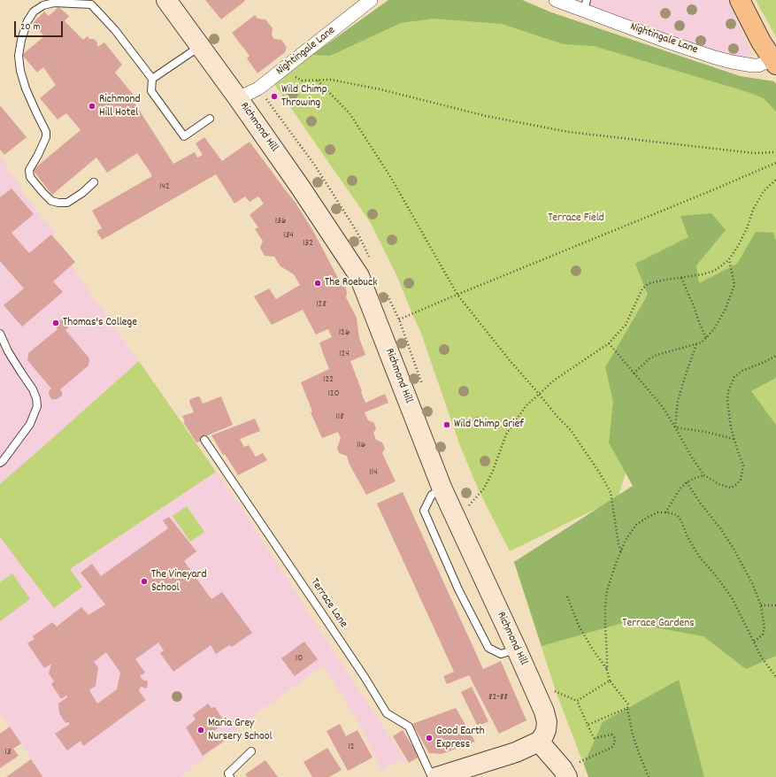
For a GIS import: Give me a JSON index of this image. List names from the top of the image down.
{
  "streets": {
    "main road": ["Richmond Hill"],
    "street": ["Nightingale Lane"],
    "lane": ["Terrace Lane"]
  },
  "crossings": [
    ["Nightingale Lane", "Richmond Hill"]
  ],
  "parks": ["Terrace Field", "Terrace Gardens"],
  "places": [
    "Wild Chimp Throwing",
    "Richmond Hill Hotel",
    "The Roebuck",
    "Thomas's College",
    "Wild Chimp Grief",
    "The Vineyard School",
    "Maria Grey Nursery School",
    "Good Earth Express"
  ],
  "house_numbers": [
    "142",
    "136",
    "134",
    "132",
    "128",
    "126",
    "124",
    "122",
    "120",
    "118",
    "116",
    "114",
    "10",
    "82-88",
    "12",
    "13"
  ],
  "scale_bar": "20 m"
}
